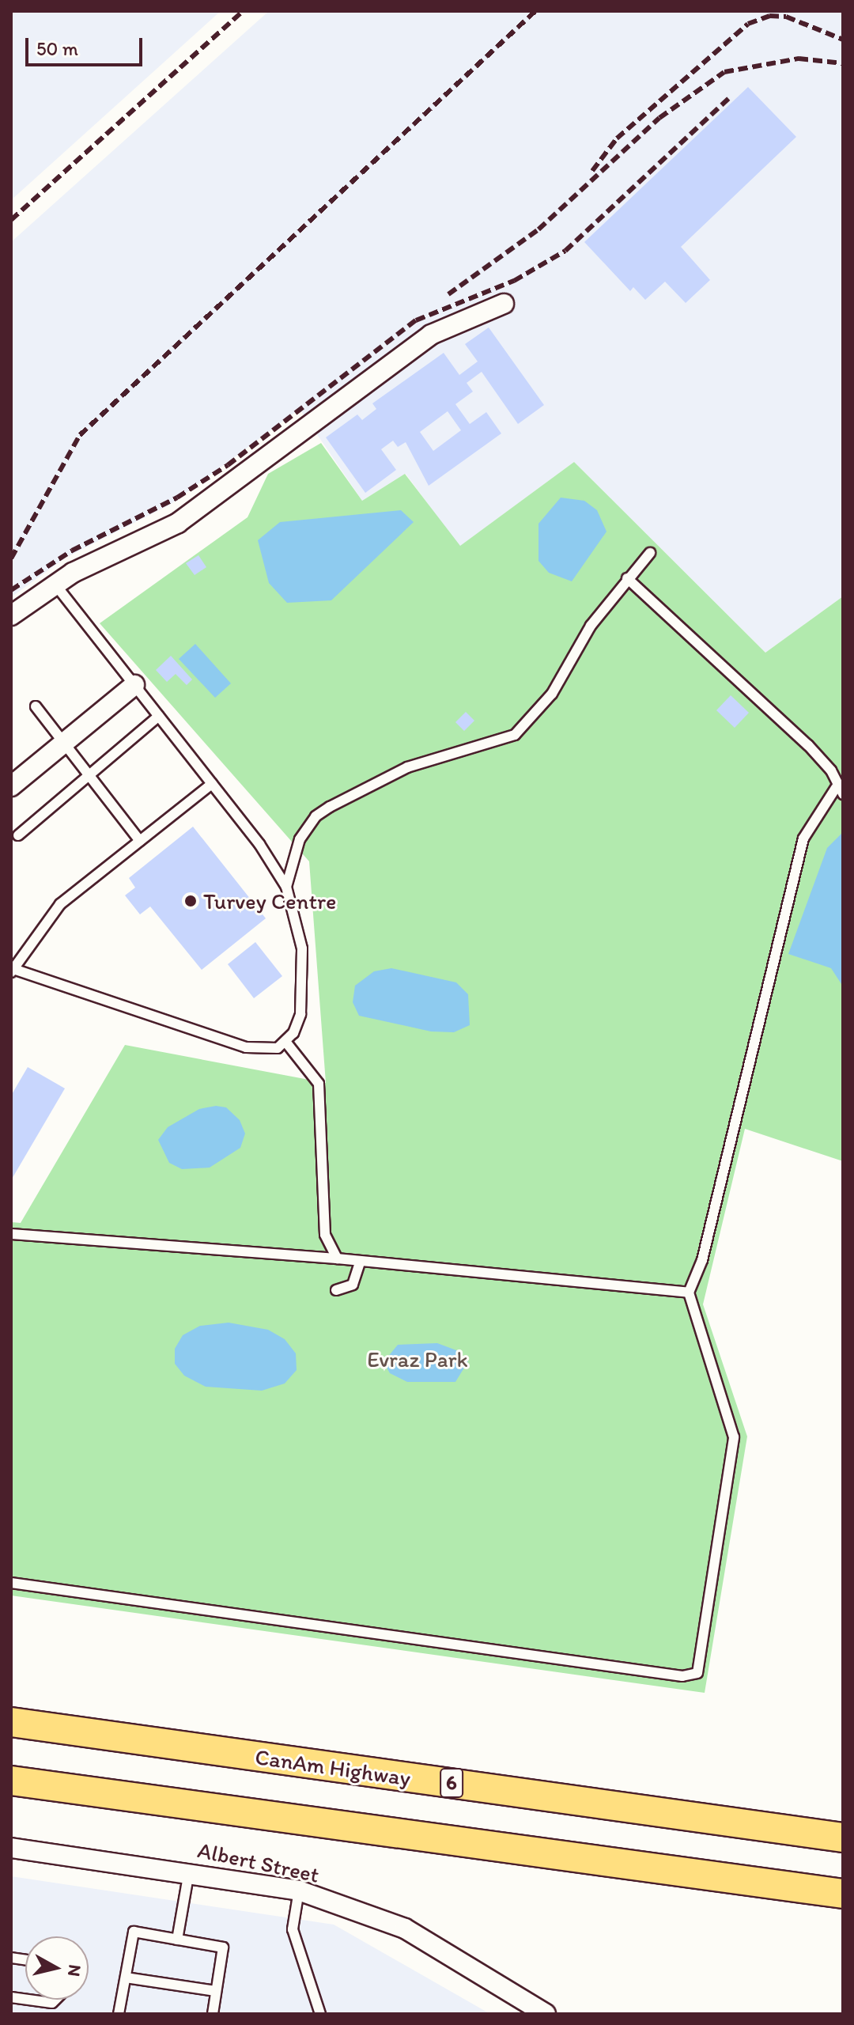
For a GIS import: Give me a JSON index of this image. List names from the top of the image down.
{
  "streets": {
    "main road": ["CanAm Highway", "6"],
    "street": ["Albert Street"]
  },
  "parks": ["Evraz Park"],
  "places": ["Turvey Centre"],
  "scale_bar": "50 m",
  "north": "right"
}
